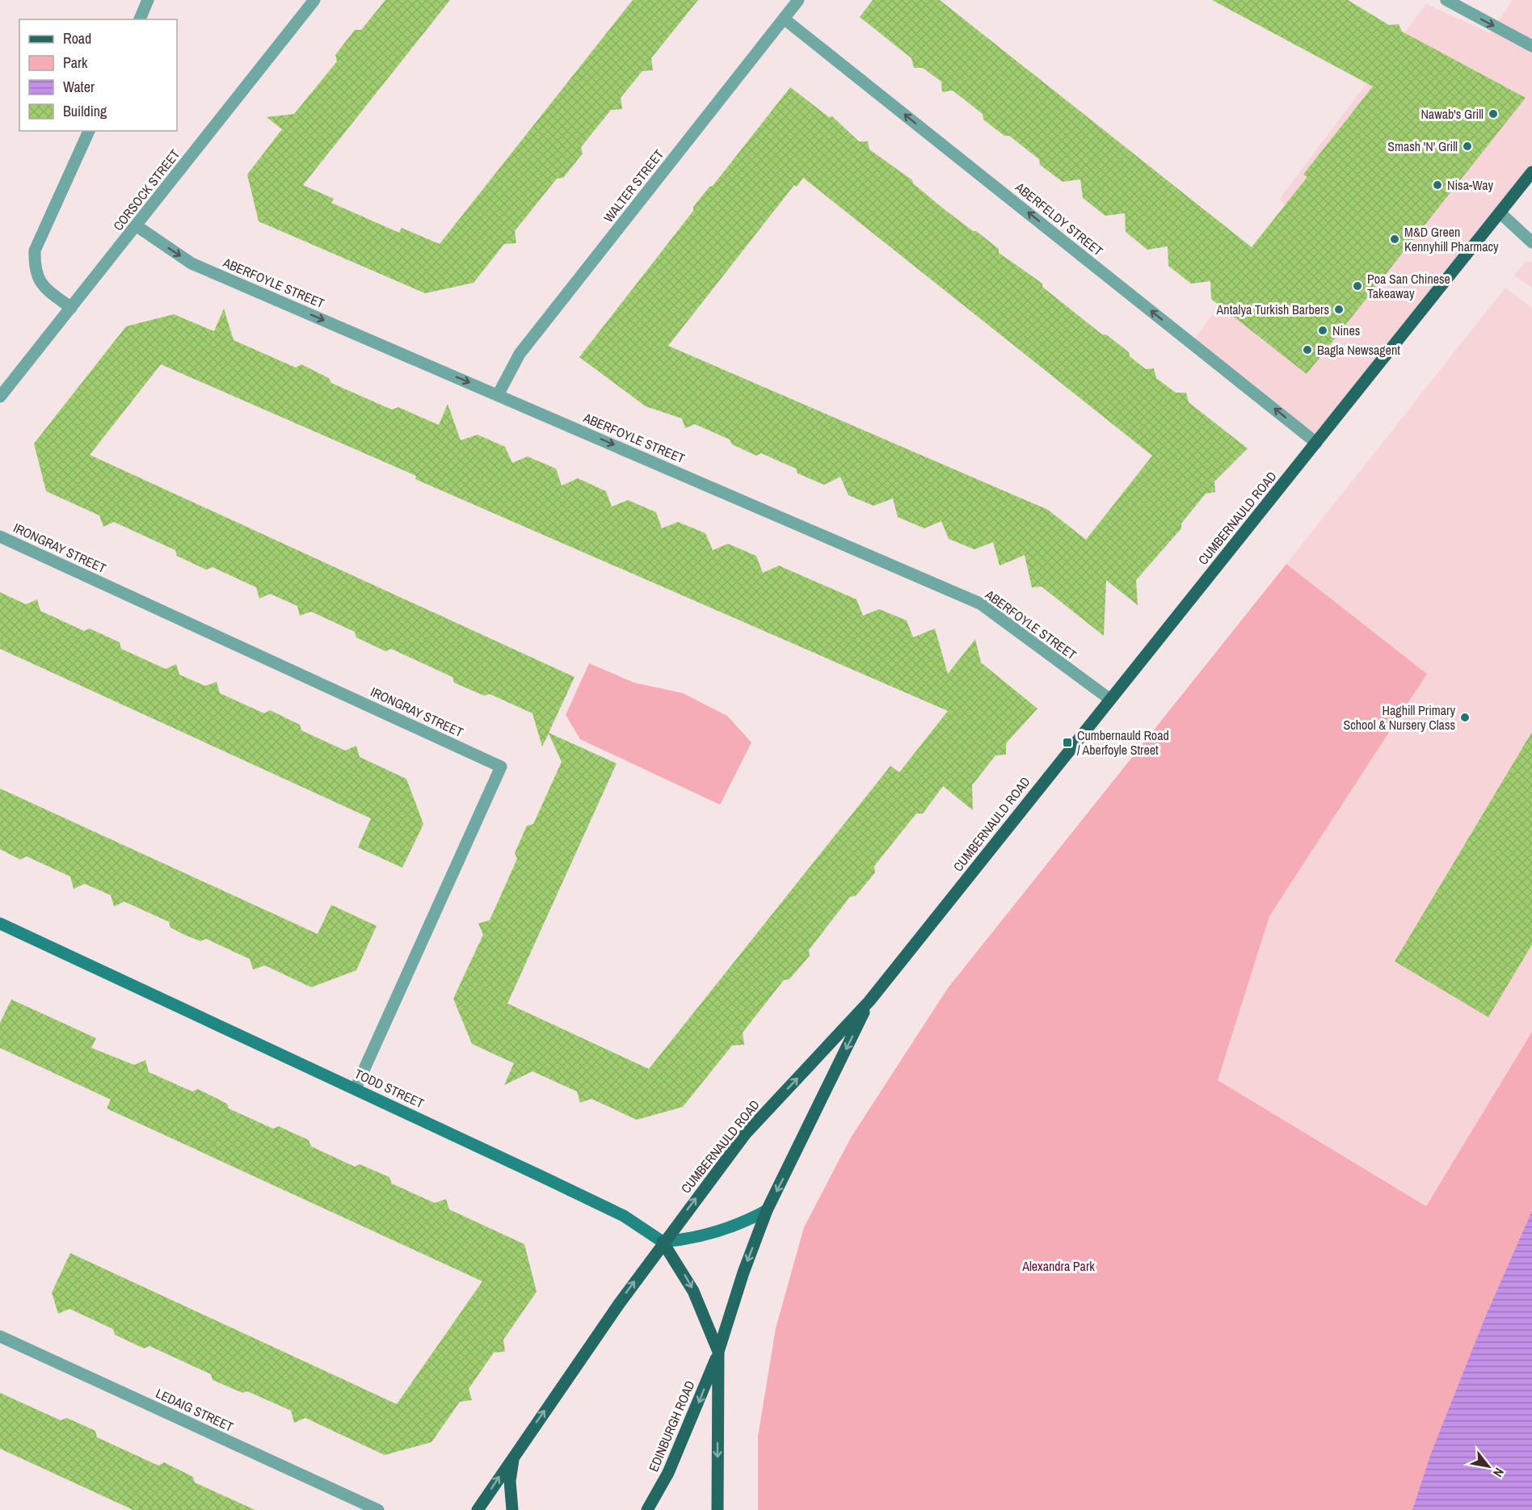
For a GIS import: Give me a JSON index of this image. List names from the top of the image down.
{
  "streets": {
    "main road": ["CUMBERNAULD ROAD", "EDINBURGH ROAD"],
    "street": [
      "WALTER STREET",
      "CORSOCK STREET",
      "ABERFELDY STREET",
      "ABERFOYLE STREET",
      "IRONGRAY STREET",
      "TODD STREET",
      "LEDAIG STREET"
    ]
  },
  "crossings": [
    ["WALTER STREET", "ABERFELDY STREET"],
    ["WALTER STREET", "ABERFOYLE STREET"],
    ["CORSOCK STREET", "ABERFOYLE STREET"],
    ["ABERFELDY STREET", "CUMBERNAULD ROAD"],
    ["ABERFOYLE STREET", "CUMBERNAULD ROAD"],
    ["CUMBERNAULD ROAD", "TODD STREET"],
    ["IRONGRAY STREET", "TODD STREET"]
  ],
  "one_way": ["ABERFELDY STREET", "ABERFOYLE STREET"],
  "parks": ["Alexandra Park"],
  "places": {
    "other": [
      "Nawab's Grill",
      "Smash 'N' Grill",
      "Nisa-Way",
      "M&D Green Kennyhill Pharmacy",
      "Poa San Chinese Takeaway",
      "Antalya Turkish Barbers",
      "Nines",
      "Bagla Newsagent",
      "Haghill Primary School & Nursery Class"
    ],
    "transit": ["Cumbernauld Road / Aberfoyle Street"]
  },
  "legend": [
    "Road",
    "Park",
    "Water",
    "Building"
  ],
  "north": "bottom right"
}
